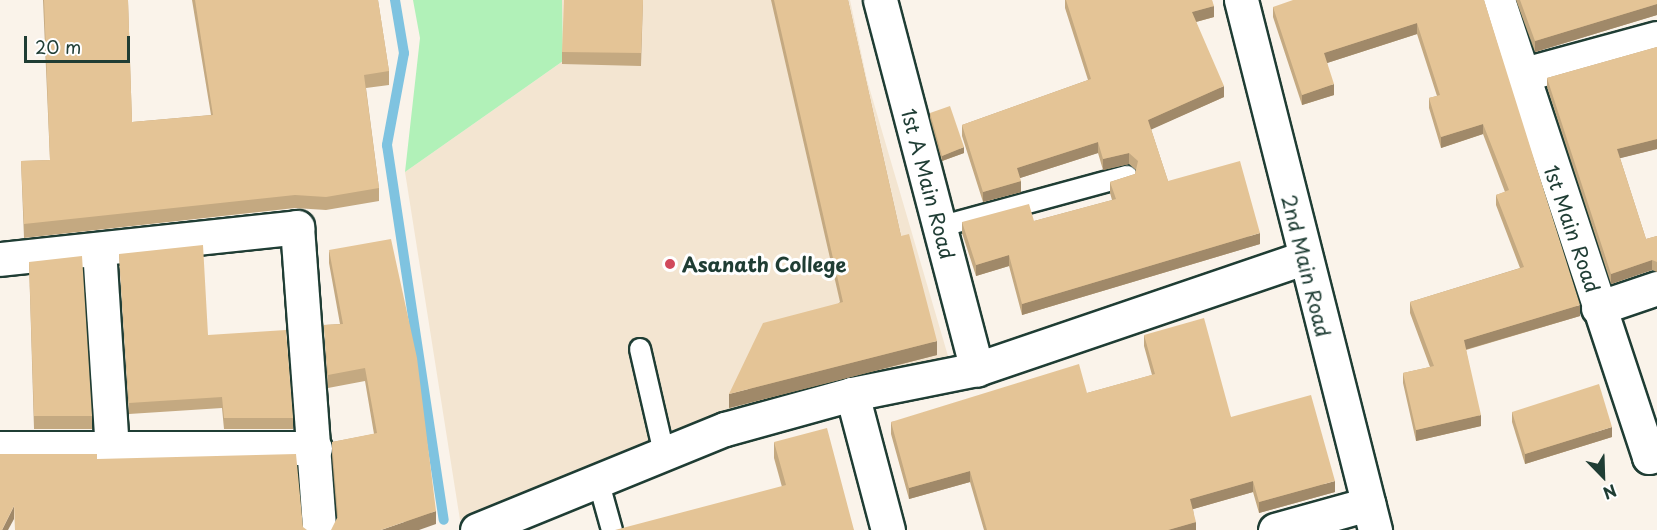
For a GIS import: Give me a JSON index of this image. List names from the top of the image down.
{
  "streets": {
    "street": ["1st A Main Road", "1st Main Road", "2nd Main Road"]
  },
  "places": ["Asanath College"],
  "scale_bar": "20 m",
  "north": "bottom right"
}
